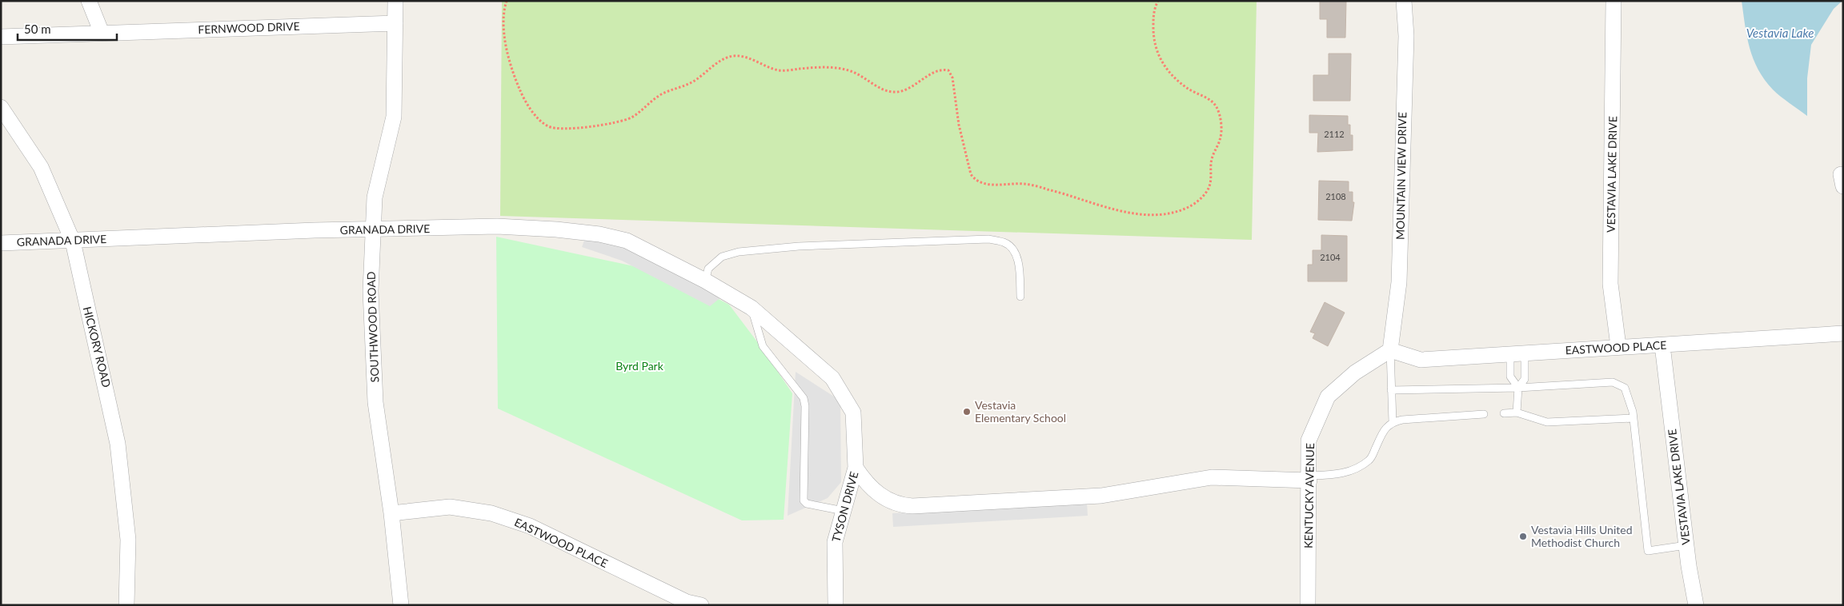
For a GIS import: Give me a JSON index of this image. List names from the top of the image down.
{
  "streets": {
    "street": [
      "FERNWOOD DRIVE",
      "VESTAVIA LAKE DRIVE",
      "MOUNTAIN VIEW DRIVE",
      "GRANADA DRIVE",
      "SOUTHWOOD ROAD",
      "HICKORY ROAD",
      "EASTWOOD PLACE",
      "KENTUCKY AVENUE",
      "TYSON DRIVE"
    ]
  },
  "crossings": [
    ["FERNWOOD DRIVE", "SOUTHWOOD ROAD"],
    ["VESTAVIA LAKE DRIVE", "EASTWOOD PLACE"],
    ["MOUNTAIN VIEW DRIVE", "EASTWOOD PLACE"],
    ["MOUNTAIN VIEW DRIVE", "KENTUCKY AVENUE"],
    ["GRANADA DRIVE", "SOUTHWOOD ROAD"],
    ["GRANADA DRIVE", "HICKORY ROAD"],
    ["GRANADA DRIVE", "TYSON DRIVE"],
    ["SOUTHWOOD ROAD", "EASTWOOD PLACE"],
    ["EASTWOOD PLACE", "KENTUCKY AVENUE"]
  ],
  "water": ["Vestavia Lake"],
  "parks": ["Byrd Park"],
  "places": ["Vestavia Elementary School", "Vestavia Hills United Methodist Church"],
  "house_numbers": ["2112", "2108", "2104"],
  "scale_bar": "50 m"
}
